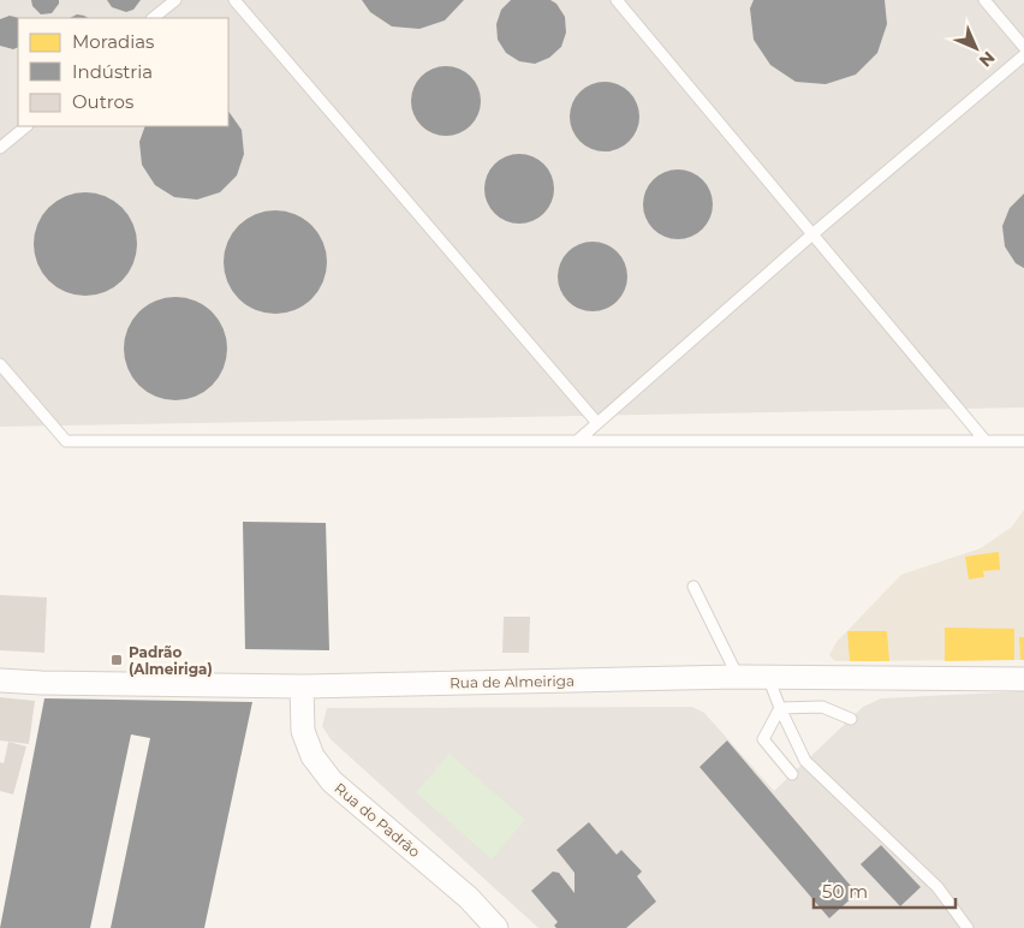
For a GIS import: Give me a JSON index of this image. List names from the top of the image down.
{
  "streets": {
    "street": ["Rua de Almeiriga", "Rua do Padrão"]
  },
  "crossings": [
    ["Rua de Almeiriga", "Rua do Padrão"]
  ],
  "places": {
    "transit": ["Padrão (Almeiriga)"]
  },
  "legend": ["Moradias", "Indústria", "Outros"],
  "scale_bar": "50 m",
  "north": "bottom right"
}
